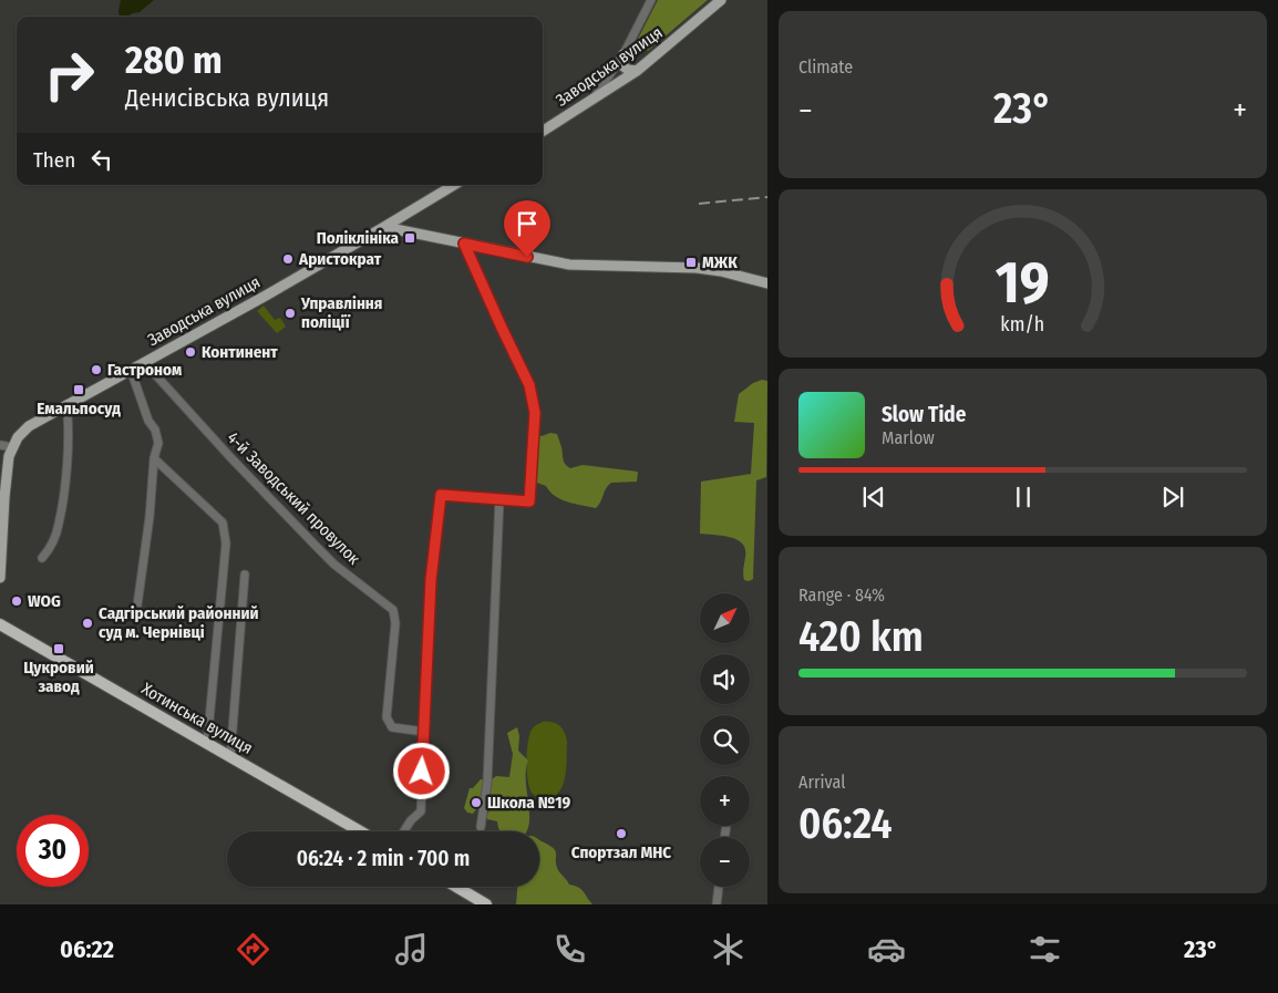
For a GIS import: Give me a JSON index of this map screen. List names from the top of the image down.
{
  "streets": {
    "highway": ["Хотинська вулиця"],
    "main road": ["Заводська вулиця"],
    "street": ["4-й Заводський провулок"]
  },
  "crossings": [
    ["Заводська вулиця", "4-й Заводський провулок"]
  ],
  "places": {
    "transit": [
      "Поліклініка",
      "МЖК",
      "Емальпосуд",
      "Цукровий завод"
    ],
    "other": [
      "Аристократ",
      "Управління поліції",
      "Континент",
      "Гастроном",
      "WOG",
      "Садгірський районний суд м. Чернівці",
      "Школа №19",
      "Спортзал МНС"
    ]
  },
  "north": "top right",
  "page": {
    "tile": [
      "Climate",
      ["Range · 84%", "420 km"],
      ["Arrival", "06:24"]
    ],
    "turn": ["280 m", "Денисівська вулиця"],
    "heat": ["−", "23°", "+"],
    "then": "Then",
    "song": ["Slow Tide", "Marlow"],
    "map_buttons": ["+", "−"],
    "limit": "30",
    "trip": "06:24 · 2 min · 700 m",
    "tabs": ["06:22", "23°"],
    "gauge": ["19", "km/h"]
  }
}
